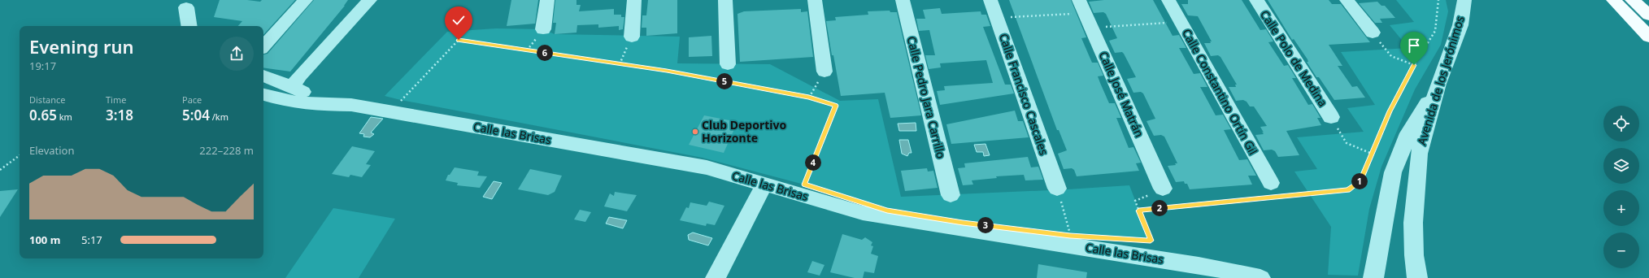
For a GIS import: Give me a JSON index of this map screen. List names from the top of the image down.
{
  "streets": {
    "street": [
      "Calle Polo de Medina",
      "Avenida de los Jerónimos",
      "Calle Constantino Ortín Gil",
      "Calle Francisco Cascales",
      "Calle José Matrán",
      "Calle Pedro Jara Carrillo",
      "Calle las Brisas"
    ]
  },
  "places": ["Club Deportivo Horizonte"],
  "page": {
    "heading": ["Evening run", "19:17"],
    "pins": [
      "6",
      "5",
      "4",
      "1",
      "2",
      "3"
    ],
    "stats": [
      ["Distance", "0.65 km"],
      ["Time", "3:18"],
      ["Pace", "5:04 /km"]
    ],
    "map_buttons": ["+", "−"],
    "chart": ["Elevation", "222–228 m"],
    "list": [
      {
        "name": "100 m",
        "note": "5:17"
      }
    ]
  }
}
